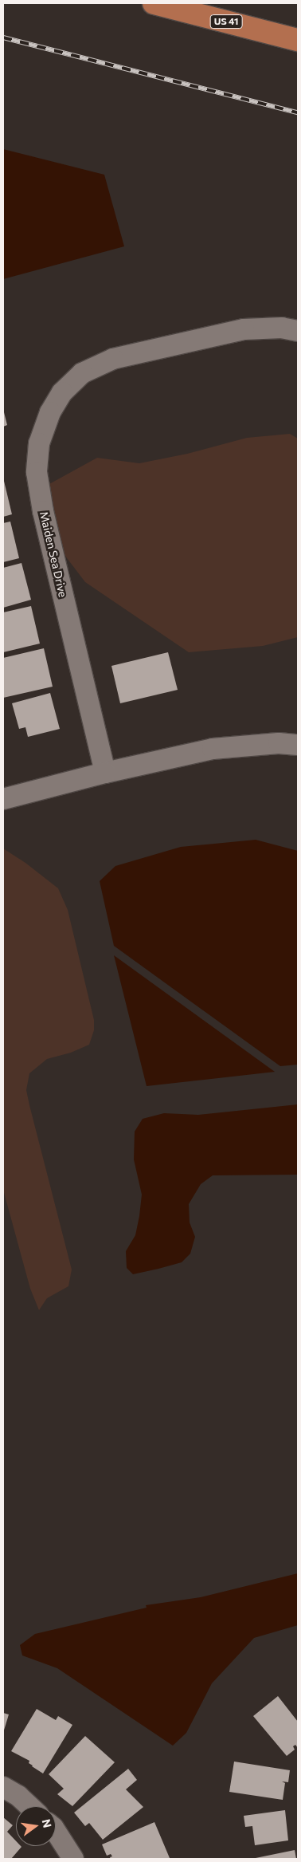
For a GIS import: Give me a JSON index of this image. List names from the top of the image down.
{
  "streets": {
    "main road": ["US 41"],
    "street": ["Maiden Sea Drive"]
  },
  "north": "right"
}
